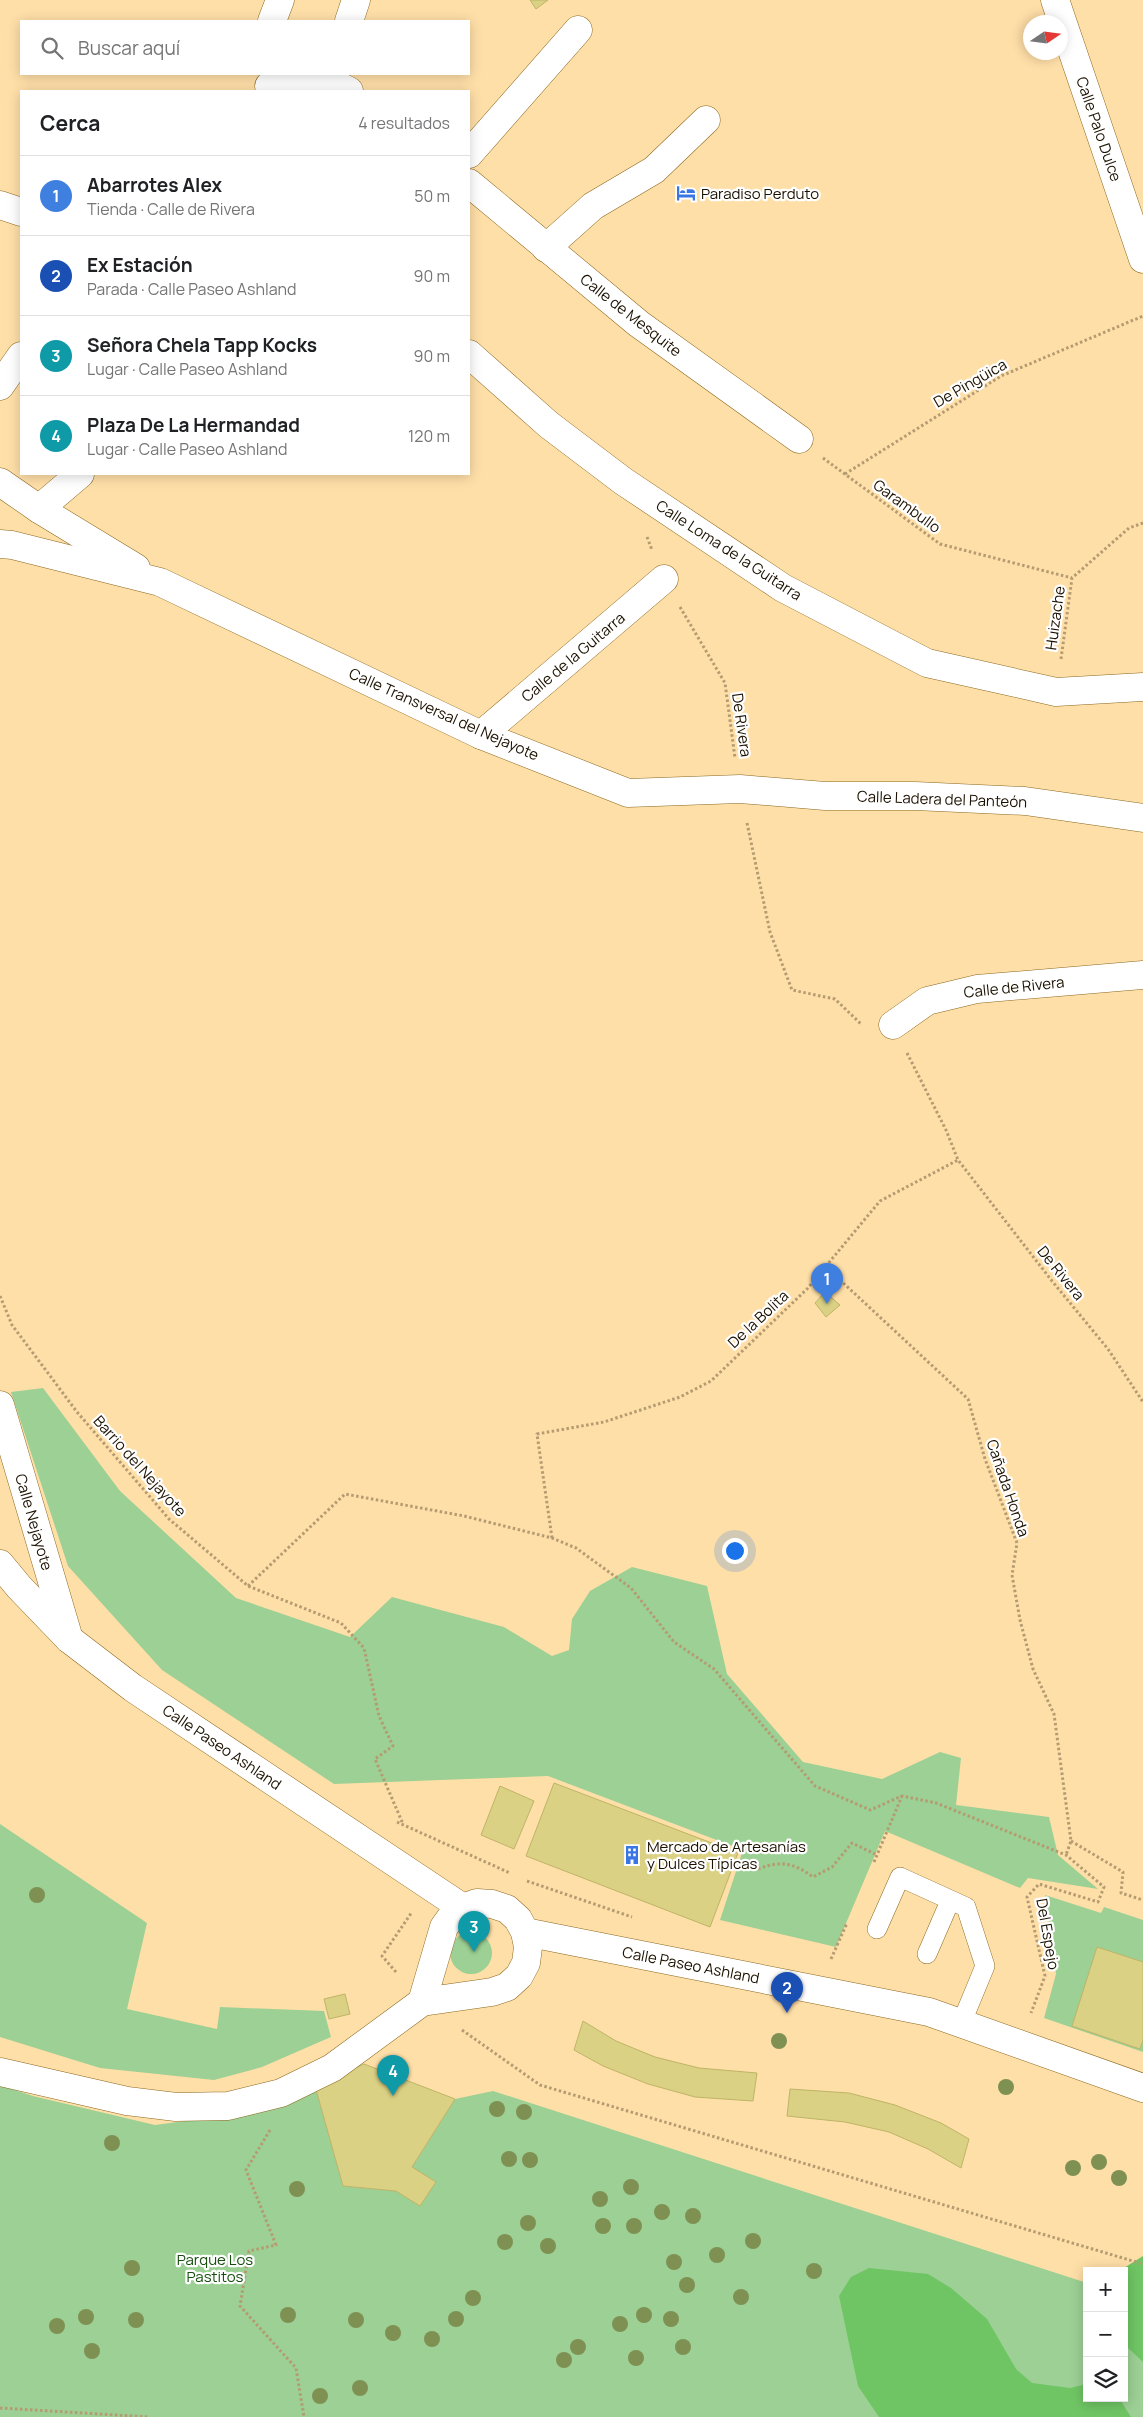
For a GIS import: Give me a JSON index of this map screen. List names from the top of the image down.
{
  "streets": {
    "street": [
      "Calle Palo Dulce",
      "Calle de Mesquite",
      "Calle Loma de la Guitarra",
      "Calle de la Guitarra",
      "Calle Transversal del Nejayote",
      "Calle Ladera del Panteón",
      "Calle de Rivera",
      "Calle Nejayote",
      "Calle Paseo Ashland"
    ],
    "path": [
      "De Pingüica",
      "Garambullo",
      "Huizache",
      "De Rivera",
      "De la Bolita",
      "Barrio del Nejayote",
      "Cañada Honda",
      "Del Espejo"
    ]
  },
  "crossings": [
    ["Calle de Mesquite", "Garambullo"],
    ["De Pingüica", "Garambullo"],
    ["Garambullo", "Huizache"],
    ["Calle Loma de la Guitarra", "Huizache"],
    ["Calle de la Guitarra", "Calle Transversal del Nejayote"],
    ["Calle de la Guitarra", "De Rivera"],
    ["Calle Transversal del Nejayote", "De Rivera"],
    ["Calle Transversal del Nejayote", "Calle Ladera del Panteón"],
    ["De Rivera", "Calle Ladera del Panteón"],
    ["De Rivera", "De la Bolita"],
    ["De la Bolita", "Cañada Honda"],
    ["Calle Nejayote", "Calle Paseo Ashland"]
  ],
  "parks": ["Parque Los Pastitos"],
  "places": {
    "hotel": ["Paradiso Perduto"],
    "building": ["Mercado de Artesanías y Dulces Típicas"]
  },
  "north": "right",
  "page": {
    "search": "Buscar aquí",
    "heading": ["Cerca", "4 resultados"],
    "list": [
      {
        "mark": "1",
        "name": "Abarrotes Alex",
        "note": "Tienda · Calle de Rivera",
        "value": "50 m"
      },
      {
        "mark": "2",
        "name": "Ex Estación",
        "note": "Parada · Calle Paseo Ashland",
        "value": "90 m"
      },
      {
        "mark": "3",
        "name": "Señora Chela Tapp Kocks",
        "note": "Lugar · Calle Paseo Ashland",
        "value": "90 m"
      },
      {
        "mark": "4",
        "name": "Plaza De La Hermandad",
        "note": "Lugar · Calle Paseo Ashland",
        "value": "120 m"
      }
    ],
    "pins": [
      "1",
      "3",
      "2",
      "4"
    ],
    "map_buttons": ["+", "−"]
  }
}
